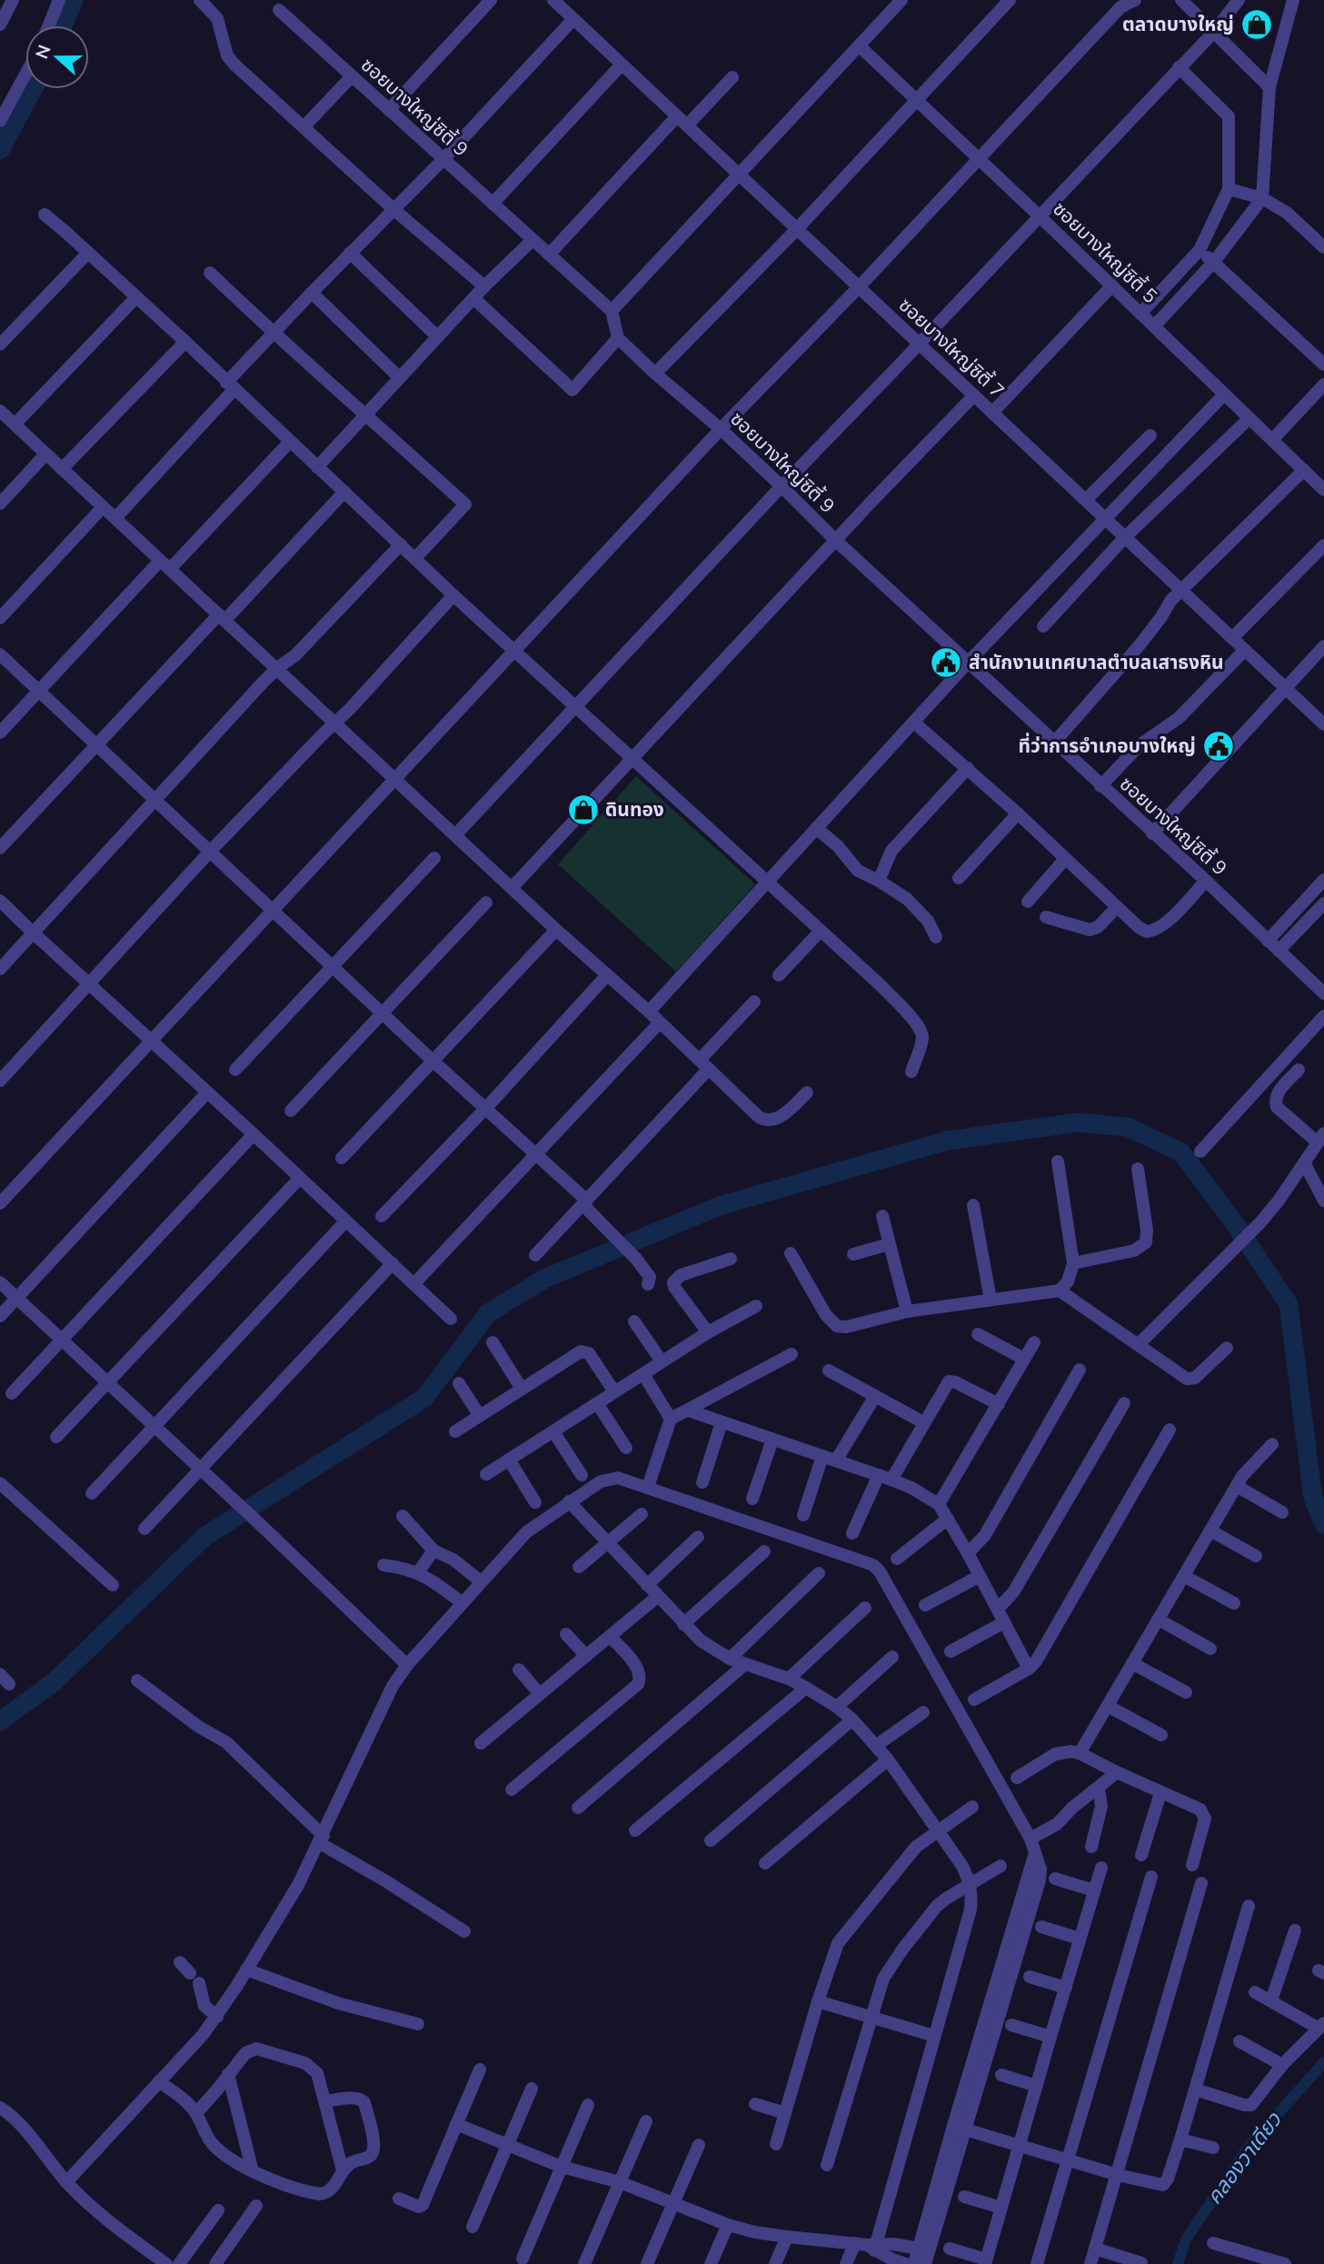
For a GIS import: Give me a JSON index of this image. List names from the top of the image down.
{
  "streets": {
    "street": ["ซอยบางใหญ่ซิตี้ 9", "ซอยบางใหญ่ซิตี้ 5", "ซอยบางใหญ่ซิตี้ 7"]
  },
  "water": ["คลองวาเดียว"],
  "places": {
    "shop": ["ตลาดบางใหญ่", "ดินทอง"],
    "public building": ["สำนักงานเทศบาลตำบลเสาธงหิน", "ที่ว่าการอำเภอบางใหญ่"]
  },
  "north": "left"
}
